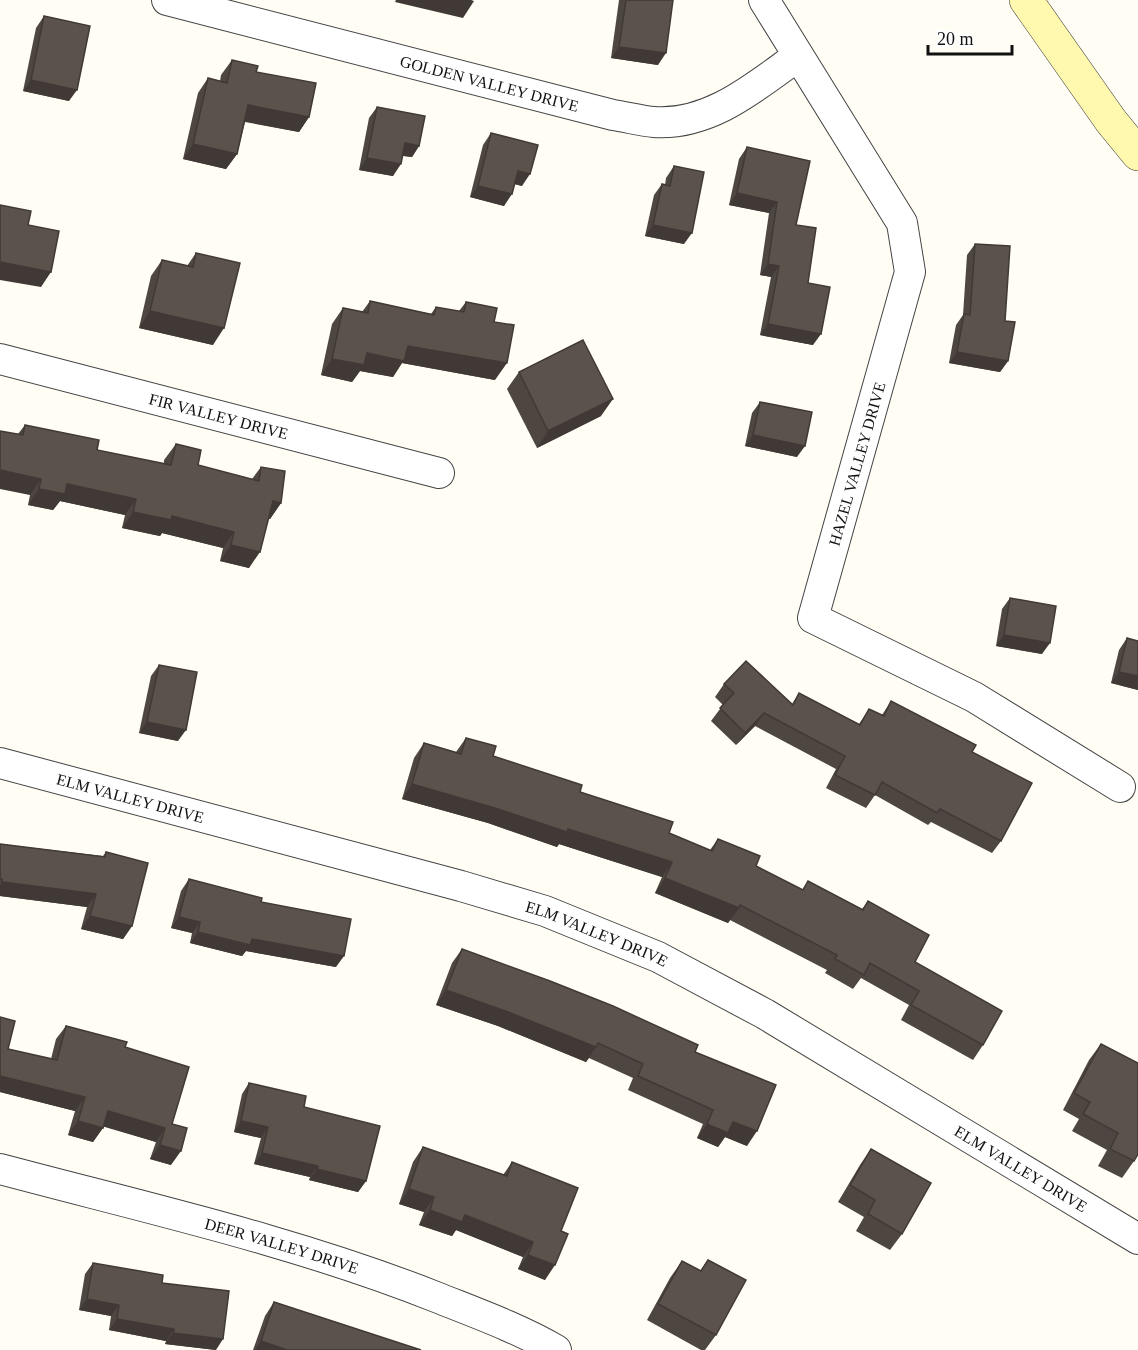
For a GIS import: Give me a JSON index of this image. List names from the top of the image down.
{
  "streets": {
    "street": [
      "GOLDEN VALLEY DRIVE",
      "FIR VALLEY DRIVE",
      "HAZEL VALLEY DRIVE",
      "ELM VALLEY DRIVE",
      "DEER VALLEY DRIVE"
    ]
  },
  "crossings": [
    ["GOLDEN VALLEY DRIVE", "HAZEL VALLEY DRIVE"]
  ],
  "scale_bar": "20 m"
}
